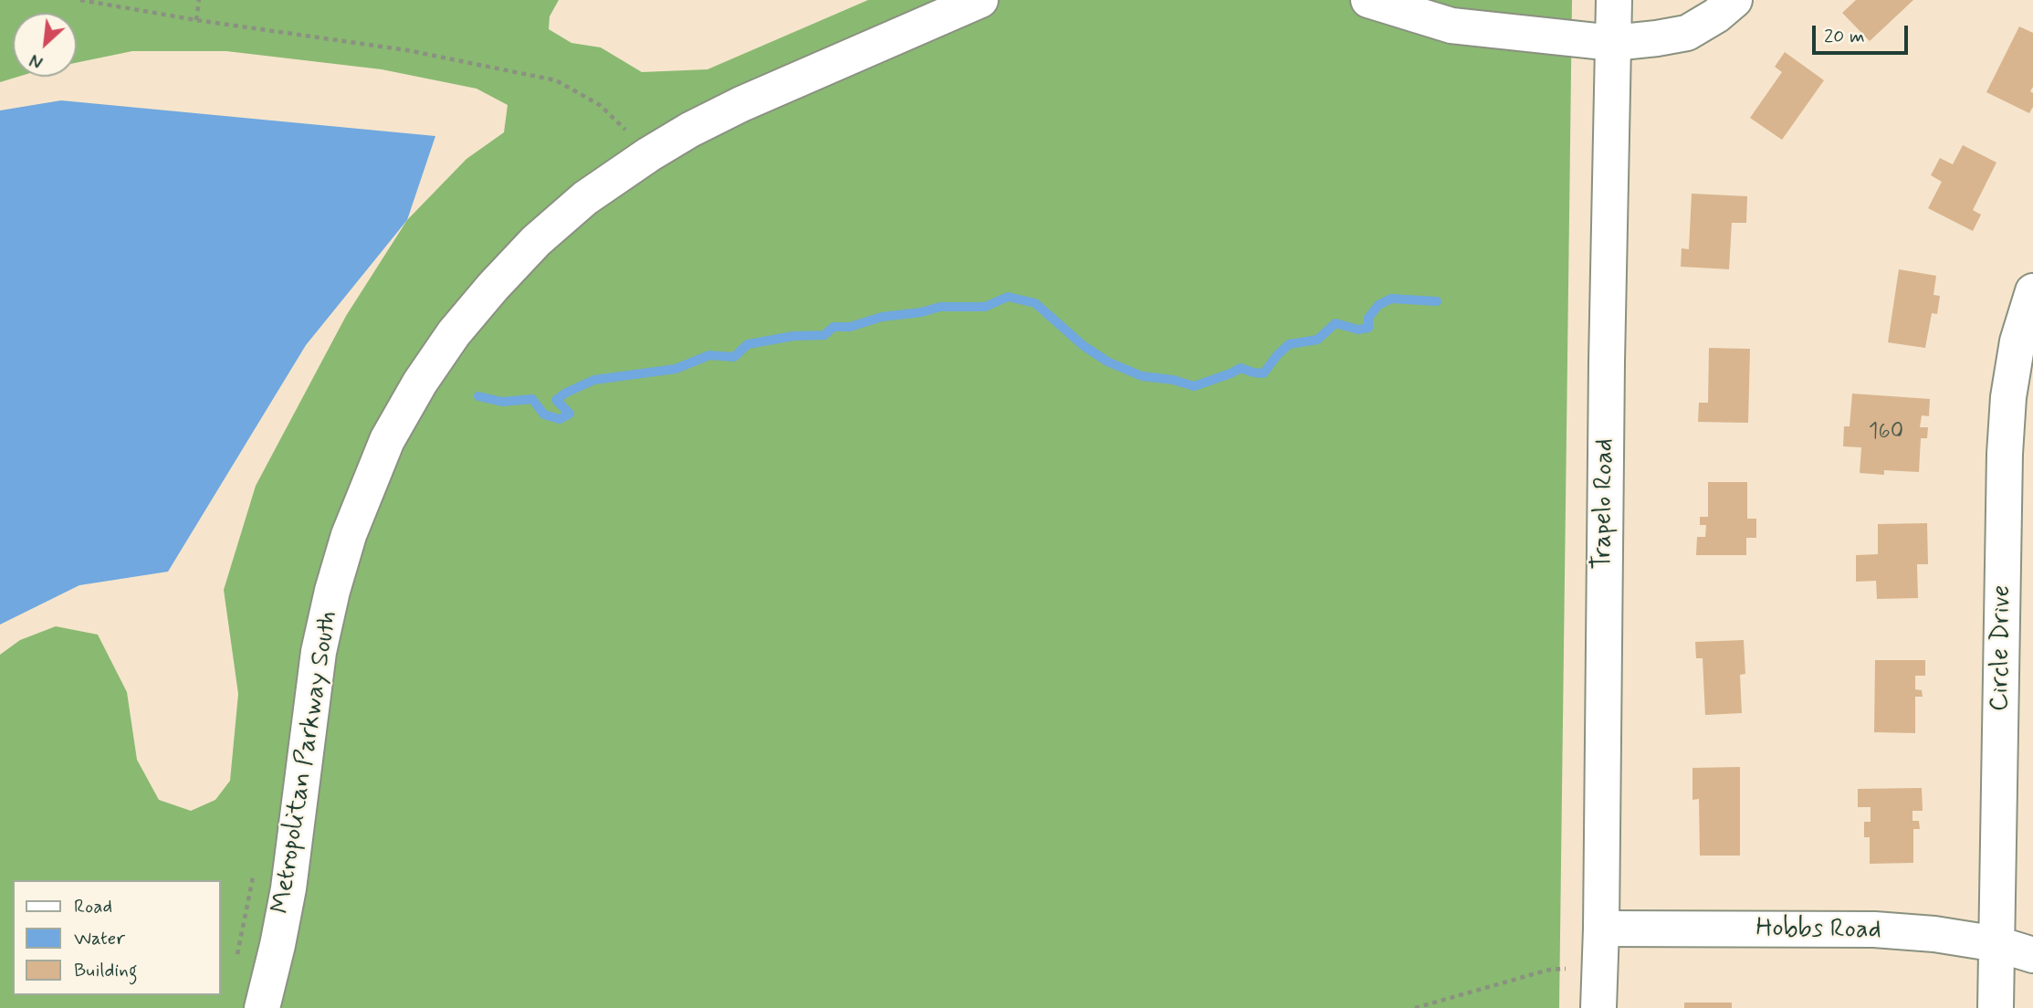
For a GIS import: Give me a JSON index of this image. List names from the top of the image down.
{
  "streets": {
    "street": [
      "Trapelo Road",
      "Circle Drive",
      "Metropolitan Parkway South",
      "Hobbs Road"
    ]
  },
  "crossings": [
    ["Trapelo Road", "Hobbs Road"],
    ["Circle Drive", "Hobbs Road"]
  ],
  "house_numbers": ["160"],
  "legend": ["Road", "Water", "Building"],
  "scale_bar": "20 m",
  "north": "bottom left"
}
